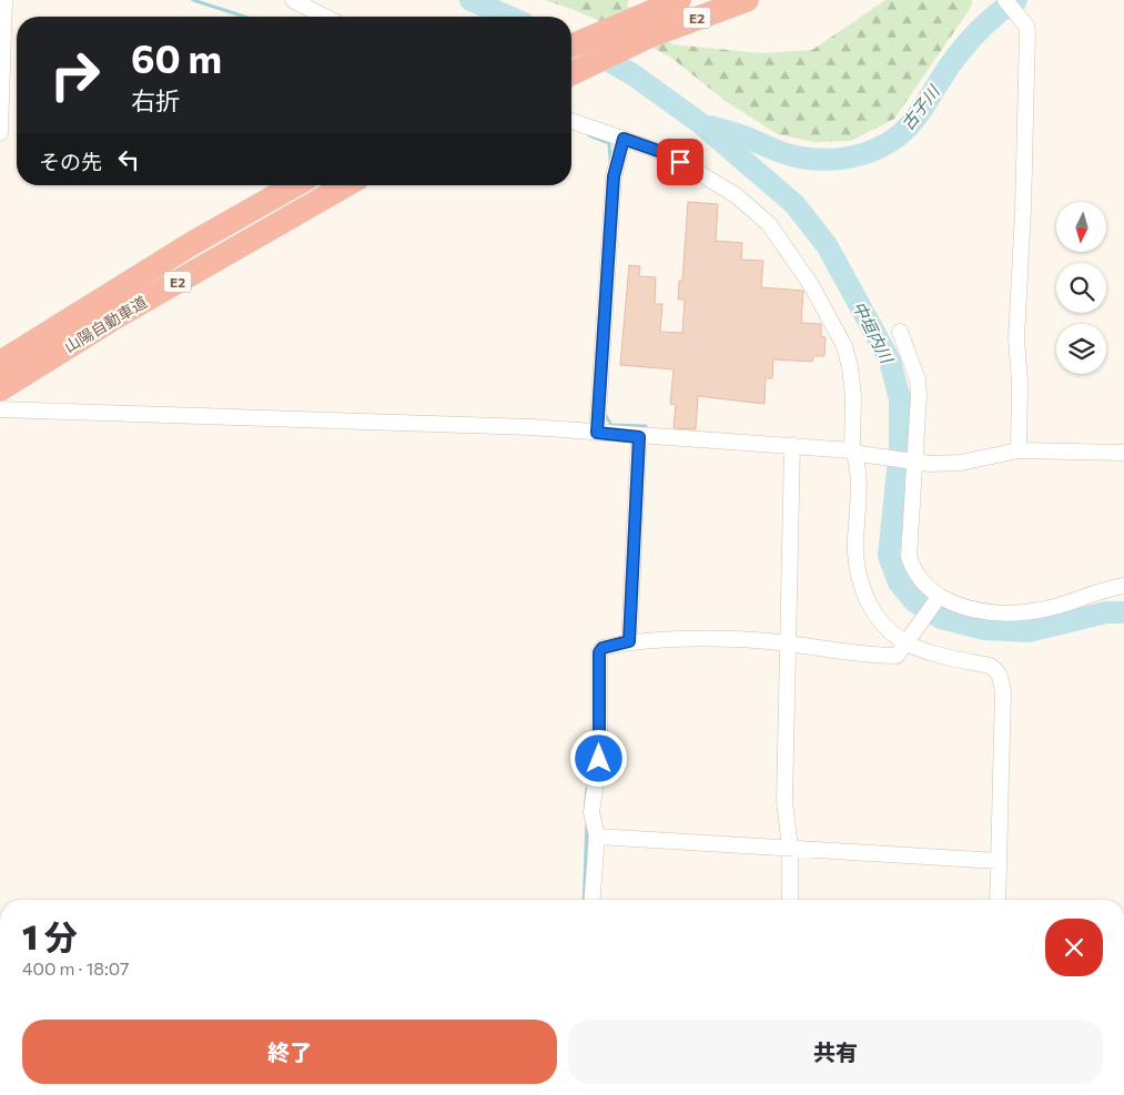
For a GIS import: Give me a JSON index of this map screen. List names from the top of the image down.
{
  "streets": {
    "highway": ["E2", "山陽自動車道"]
  },
  "water": ["古子川", "中垣内川"],
  "north": "bottom",
  "page": {
    "turn": ["60 m", "右折"],
    "then": "その先",
    "heading": ["1 分", "400 m · 18:07"],
    "buttons": ["終了", "共有"]
  }
}
